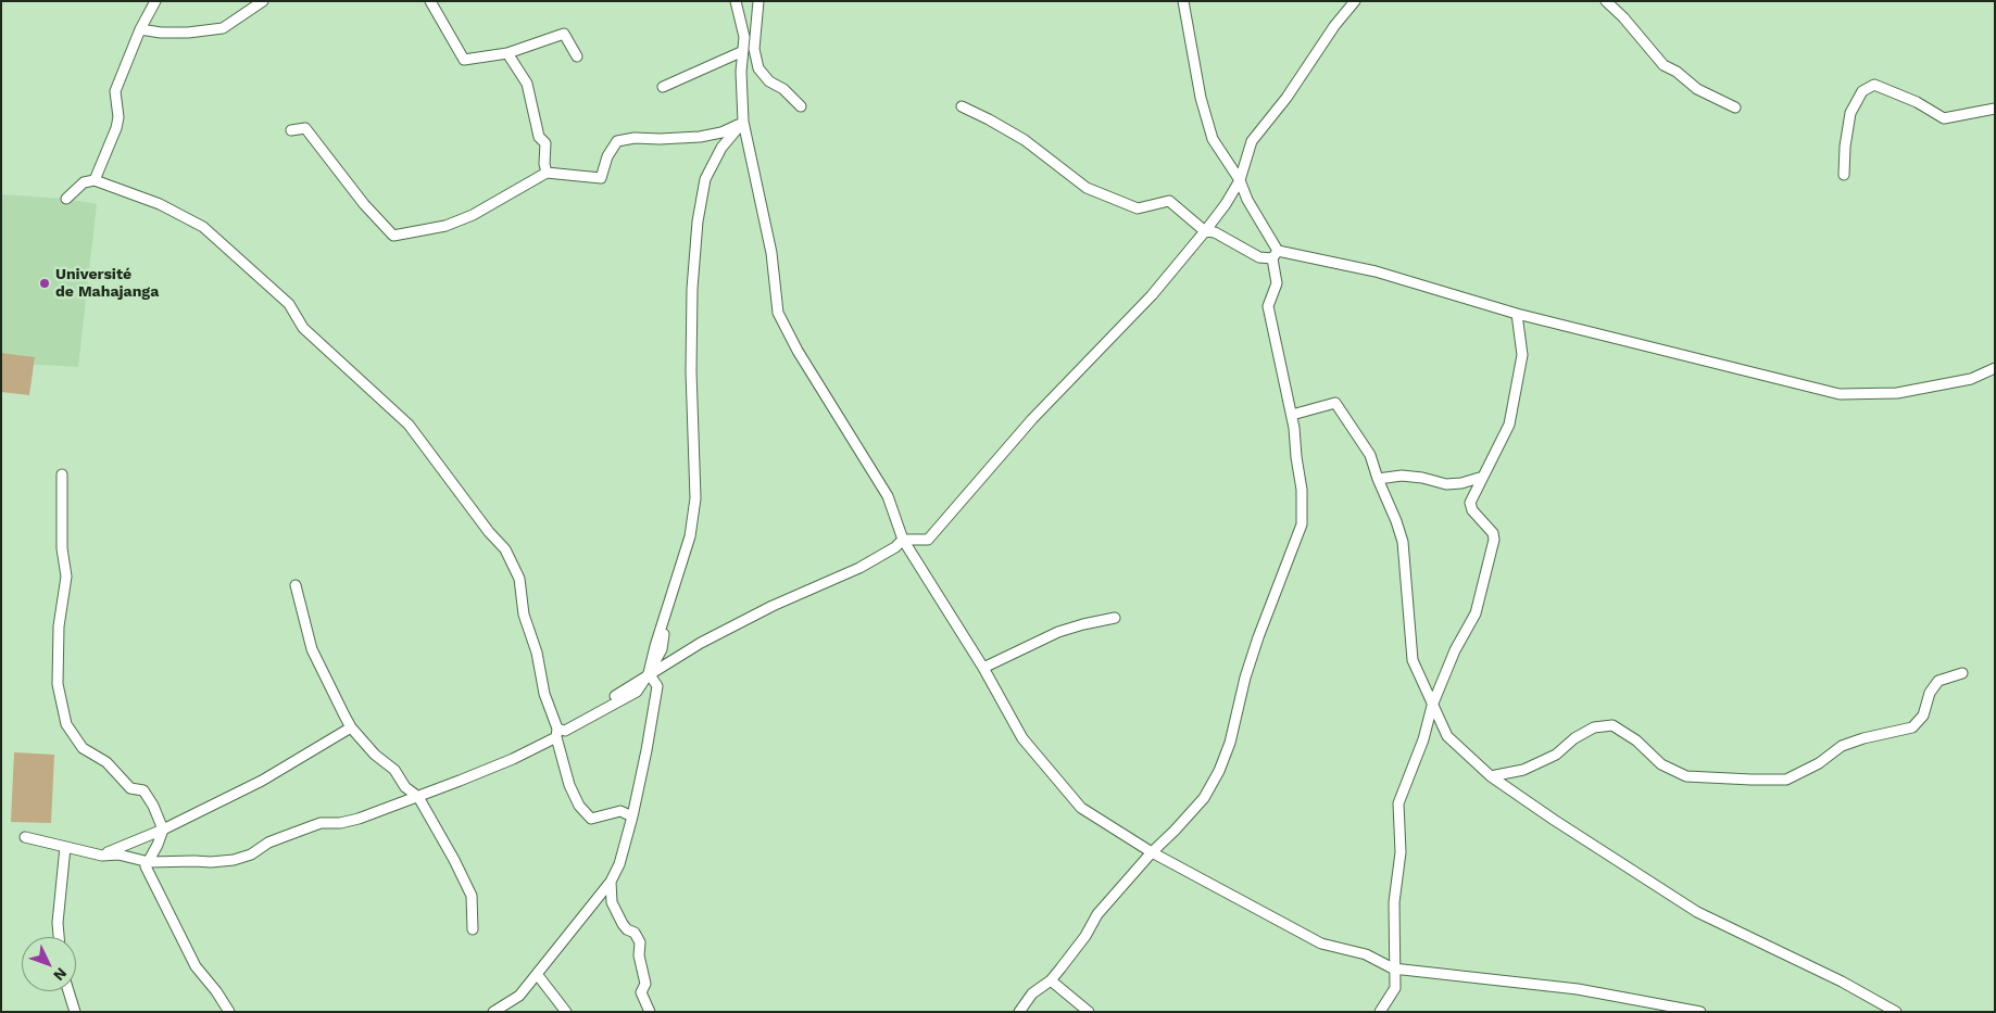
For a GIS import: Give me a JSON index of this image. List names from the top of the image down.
{
  "places": ["Université de Mahajanga"],
  "north": "bottom right"
}
